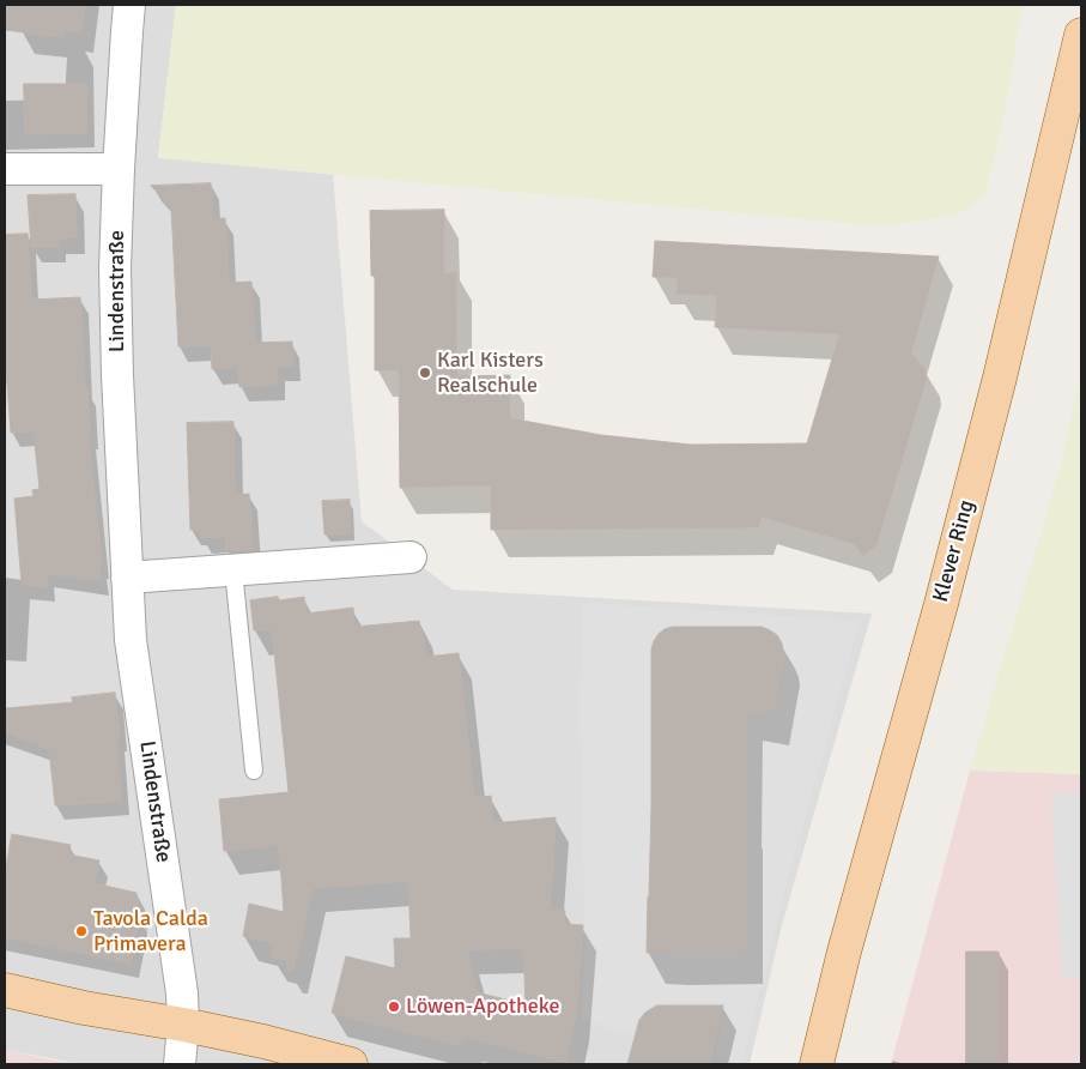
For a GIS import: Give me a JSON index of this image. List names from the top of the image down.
{
  "streets": {
    "main road": ["Klever Ring"],
    "street": ["Lindenstraße"]
  },
  "places": ["Karl Kisters Realschule", "Tavola Calda Primavera", "Löwen-Apotheke"]
}
